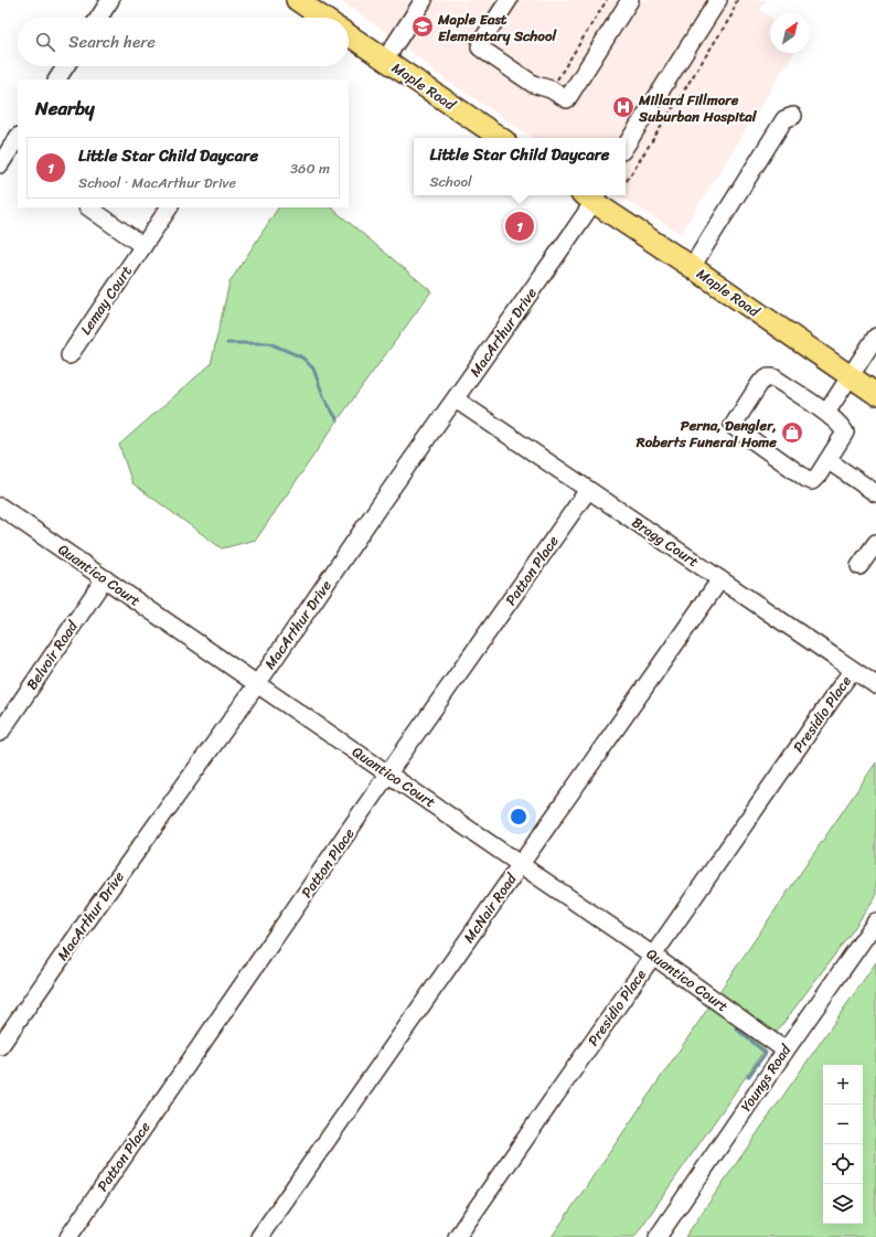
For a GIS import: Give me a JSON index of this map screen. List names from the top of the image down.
{
  "streets": {
    "main road": ["Maple Road"],
    "street": [
      "Lemay Court",
      "MacArthur Drive",
      "Bragg Court",
      "Patton Place",
      "Quantico Court",
      "Belvoir Road",
      "Presidio Place",
      "McNair Road",
      "Youngs Road"
    ]
  },
  "crossings": [
    ["Maple Road", "MacArthur Drive"],
    ["MacArthur Drive", "Bragg Court"],
    ["MacArthur Drive", "Quantico Court"],
    ["Bragg Court", "Patton Place"],
    ["Bragg Court", "Presidio Place"],
    ["Bragg Court", "McNair Road"],
    ["Patton Place", "Quantico Court"],
    ["Quantico Court", "Belvoir Road"],
    ["Quantico Court", "Presidio Place"],
    ["Quantico Court", "McNair Road"],
    ["Quantico Court", "Youngs Road"]
  ],
  "places": {
    "school or university": ["Maple East Elementary School"],
    "hospital": ["Millard Fillmore Suburban Hospital"],
    "shop": ["Perna, Dengler, Roberts Funeral Home"]
  },
  "north": "top right",
  "page": {
    "search": "Search here",
    "heading": "Nearby",
    "list": [
      {
        "mark": "1",
        "name": "Little Star Child Daycare",
        "note": "School · MacArthur Drive",
        "value": "360 m"
      }
    ],
    "popup": ["Little Star Child Daycare", "School"],
    "pins": "1",
    "map_buttons": ["+", "−"]
  }
}
